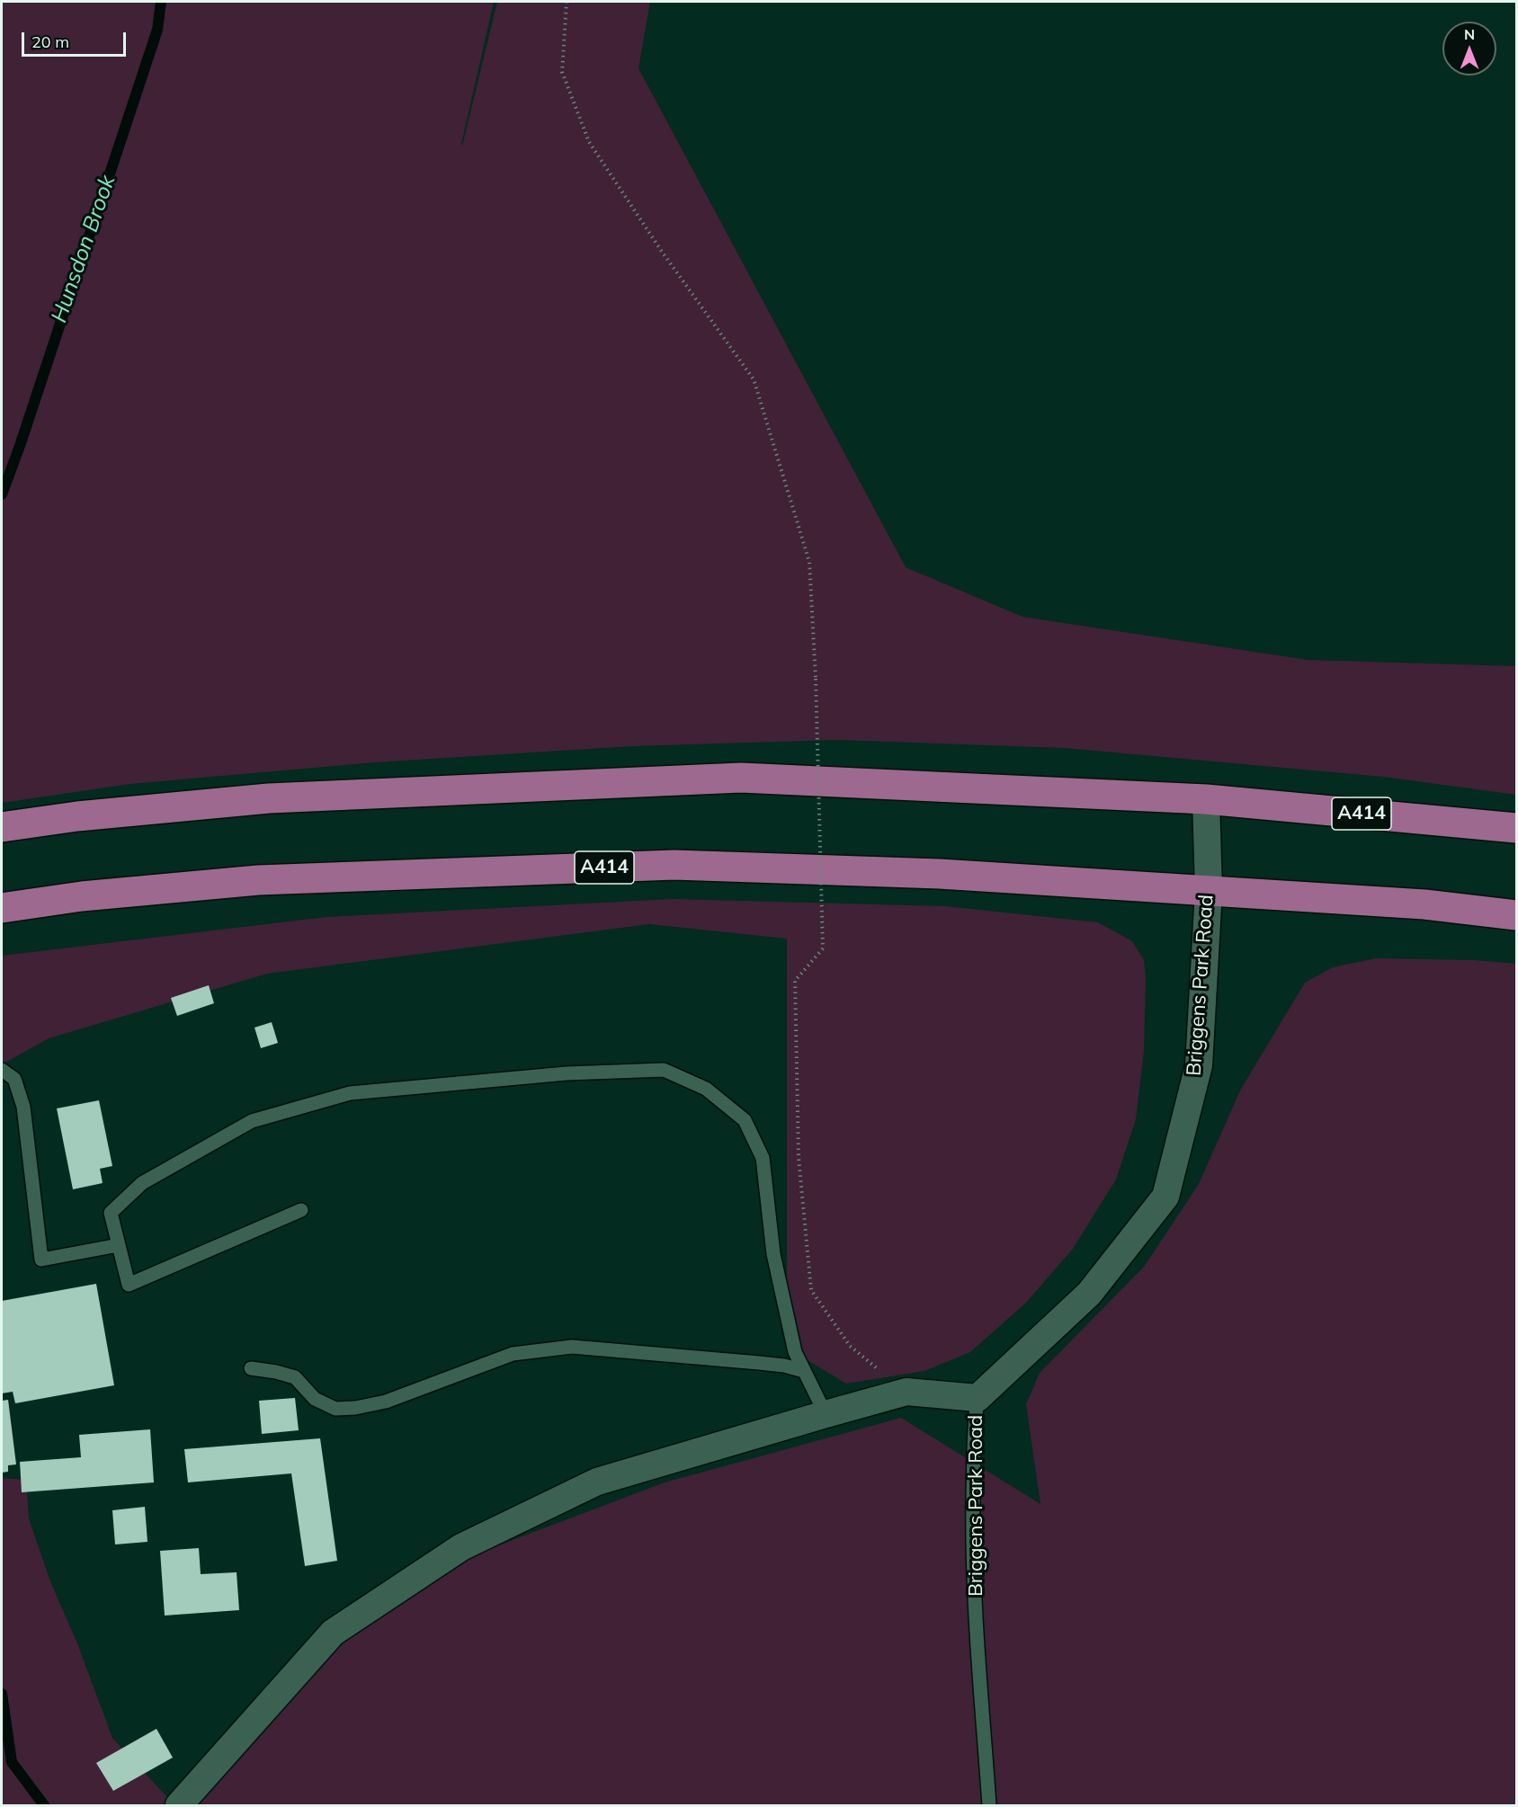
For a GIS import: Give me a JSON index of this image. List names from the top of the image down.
{
  "streets": {
    "highway": ["A414"],
    "street": ["Briggens Park Road"]
  },
  "crossings": [
    ["A414", "Briggens Park Road"]
  ],
  "water": ["Hunsdon Brook"],
  "scale_bar": "20 m",
  "north": "top"
}
